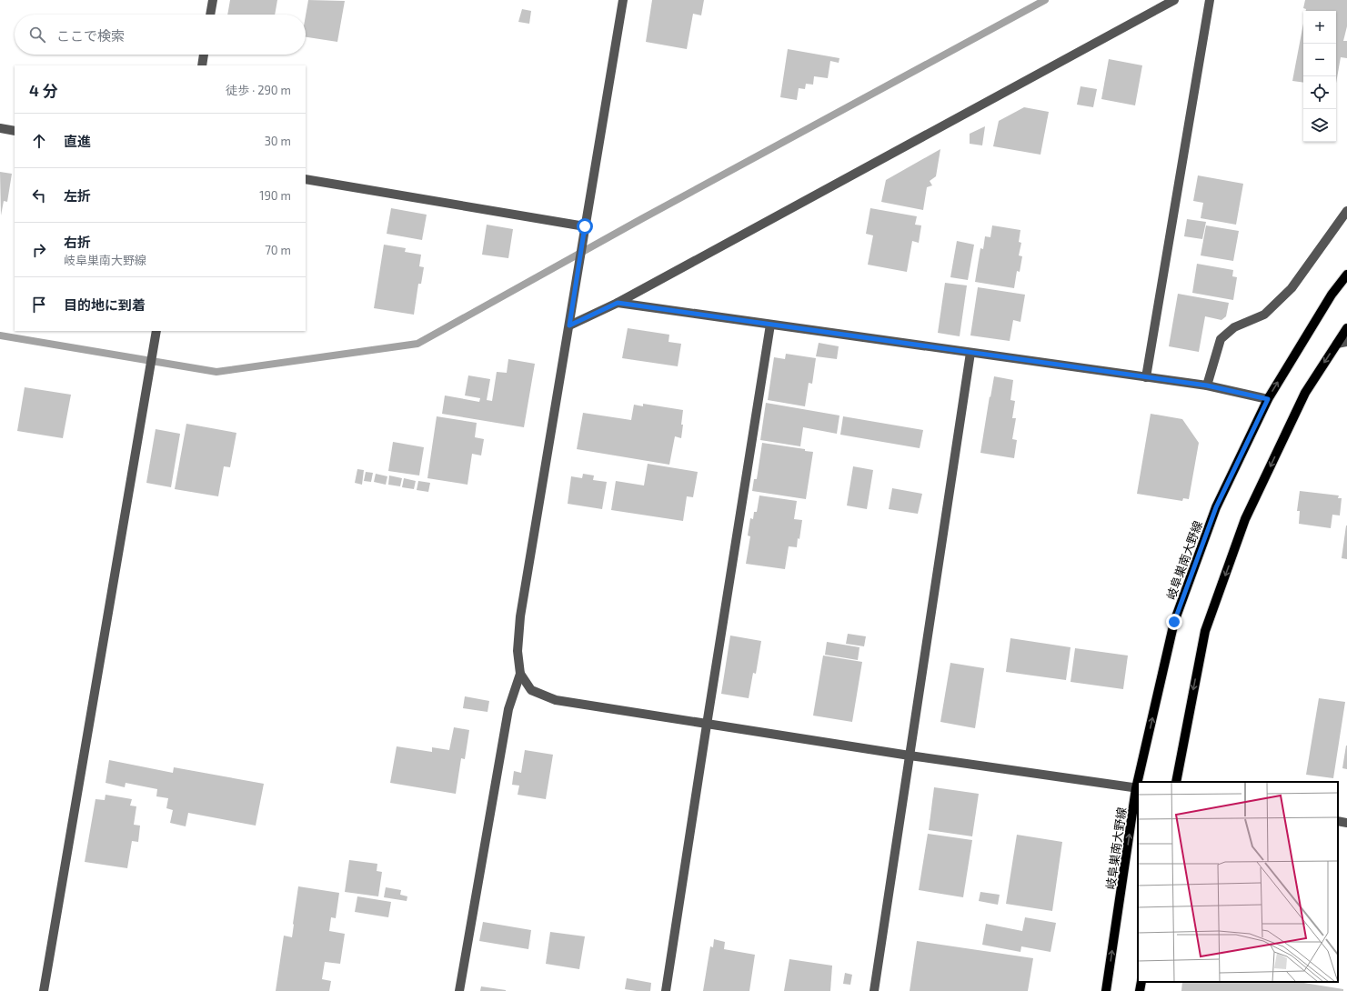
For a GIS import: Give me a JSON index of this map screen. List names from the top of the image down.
{
  "streets": {
    "main road": ["岐阜巣南大野線"]
  },
  "page": {
    "map_buttons": ["+", "−"],
    "search": "ここで検索",
    "heading": ["4 分", "徒歩 · 290 m"],
    "list": [
      ["直進", "30 m"],
      ["左折", "190 m"],
      ["右折", "岐阜巣南大野線", "70 m"],
      "目的地に到着"
    ]
  }
}
